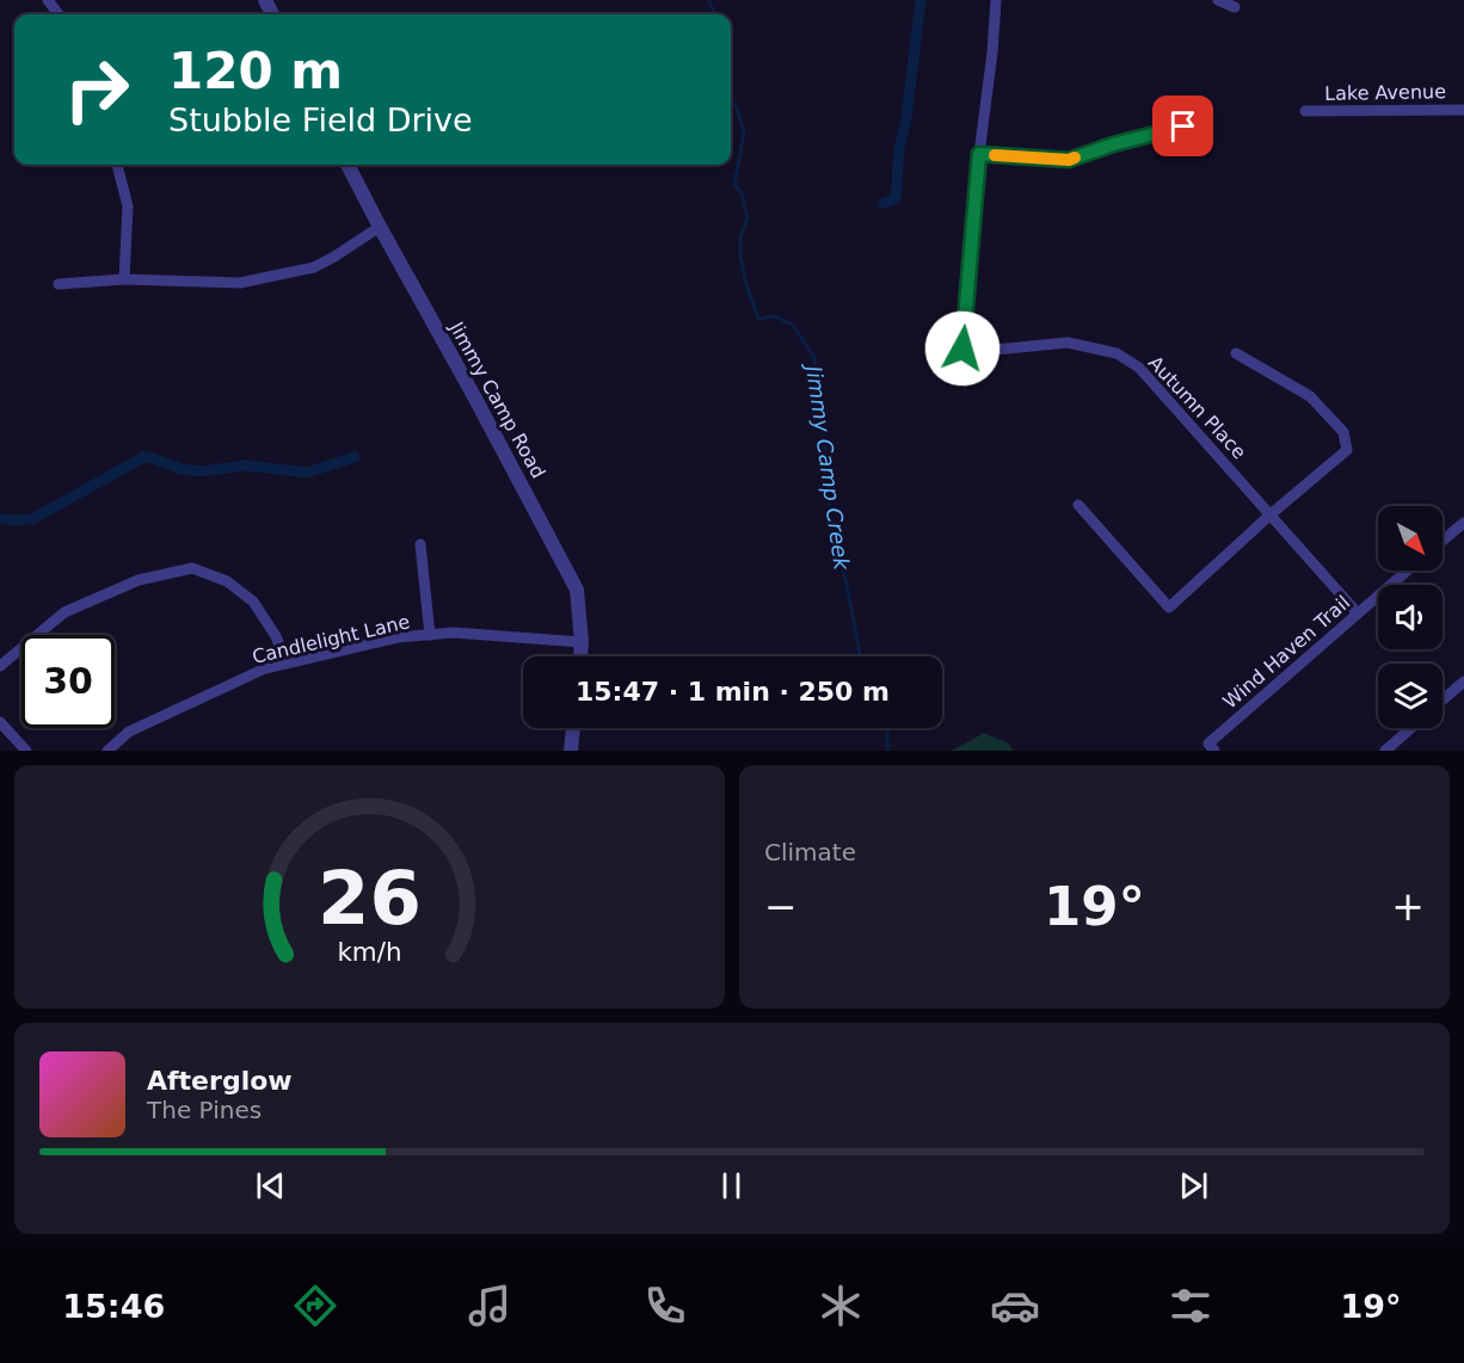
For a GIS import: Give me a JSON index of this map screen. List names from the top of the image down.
{
  "streets": {
    "street": [
      "Lake Avenue",
      "Jimmy Camp Road",
      "Autumn Place",
      "Candlelight Lane",
      "Wind Haven Trail"
    ]
  },
  "crossings": [
    ["Jimmy Camp Road", "Candlelight Lane"],
    ["Autumn Place", "Wind Haven Trail"]
  ],
  "water": ["Jimmy Camp Creek"],
  "north": "bottom right",
  "page": {
    "turn": ["120 m", "Stubble Field Drive"],
    "limit": "30",
    "trip": "15:47 · 1 min · 250 m",
    "tile": "Climate",
    "heat": ["−", "19°", "+"],
    "song": ["Afterglow", "The Pines"],
    "tabs": ["15:46", "19°"],
    "gauge": ["26", "km/h"]
  }
}
